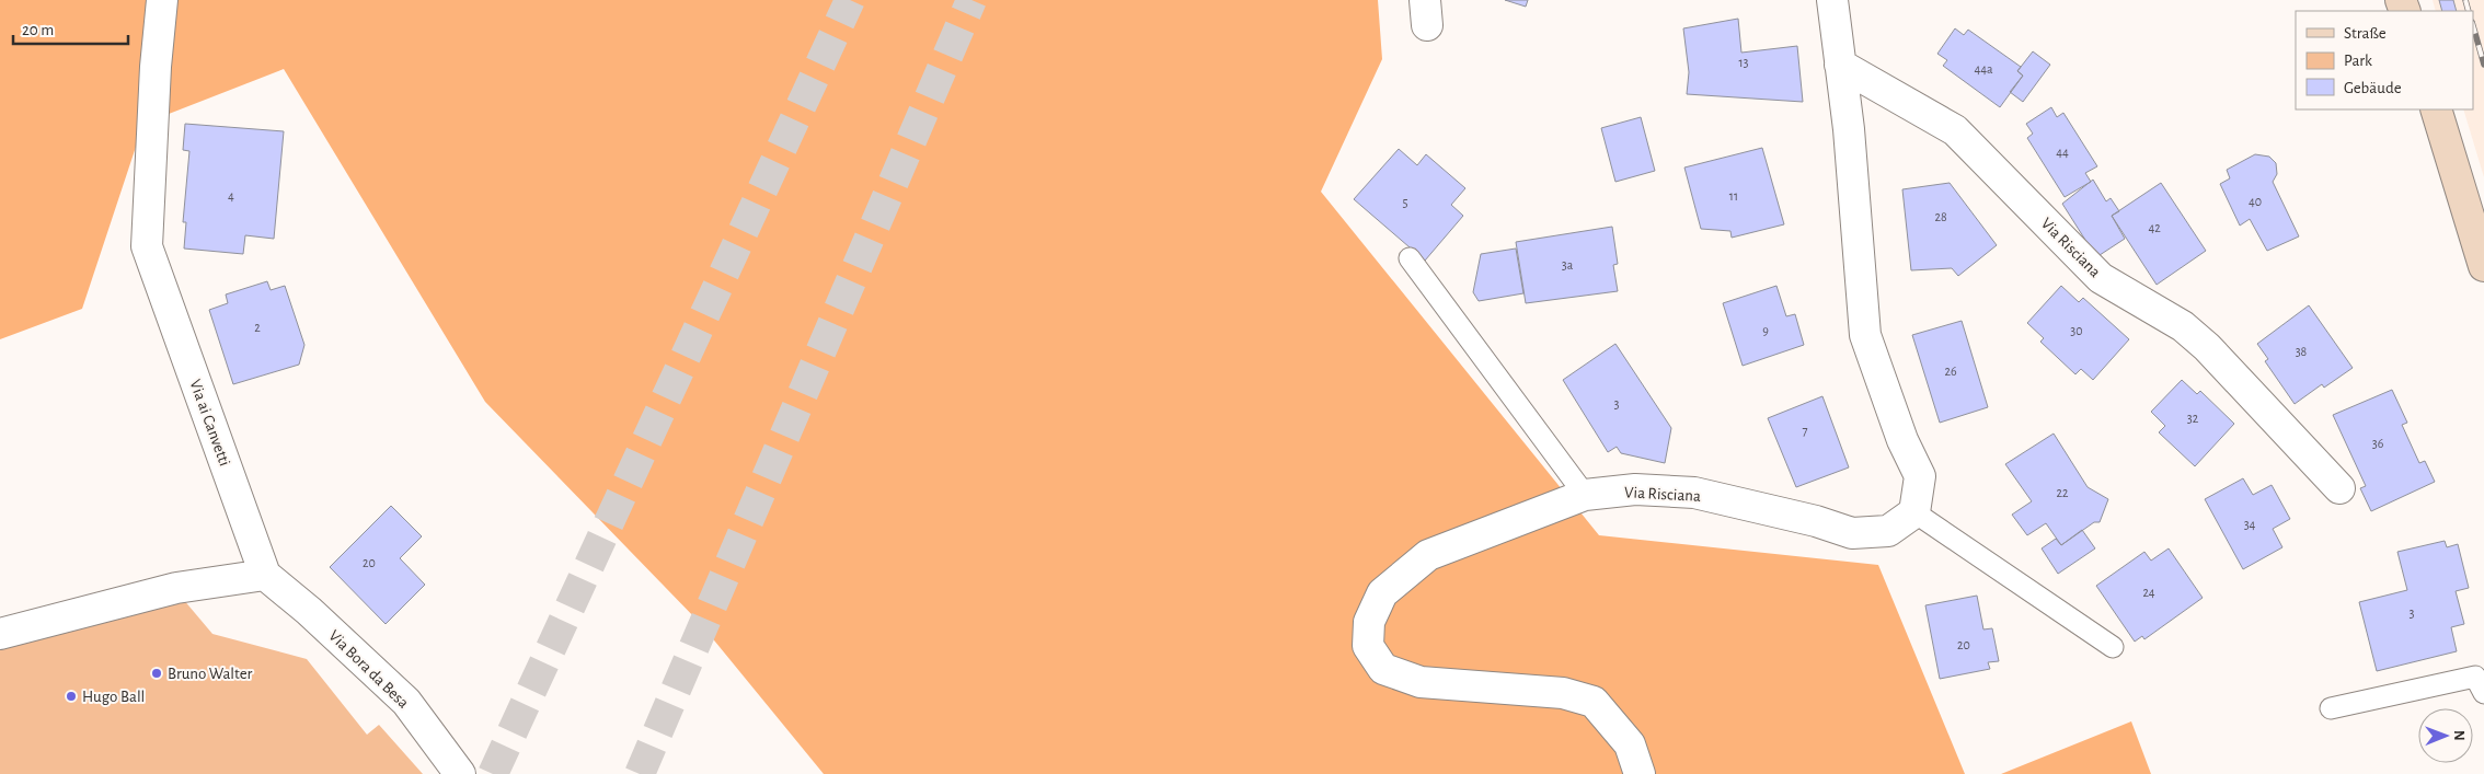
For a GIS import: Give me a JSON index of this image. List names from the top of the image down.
{
  "streets": {
    "street": ["Via Risciana", "Via ai Canvetti", "Via Bora da Besa"]
  },
  "crossings": [
    ["Via ai Canvetti", "Via Bora da Besa"]
  ],
  "places": ["Bruno Walter", "Hugo Ball"],
  "house_numbers": [
    "13",
    "44a",
    "44",
    "4",
    "11",
    "40",
    "5",
    "28",
    "42",
    "3a",
    "2",
    "9",
    "30",
    "38",
    "26",
    "3",
    "32",
    "7",
    "36",
    "22",
    "34",
    "20",
    "24",
    "3",
    "20"
  ],
  "legend": ["Straße", "Park", "Gebäude"],
  "scale_bar": "20 m",
  "north": "right"
}
